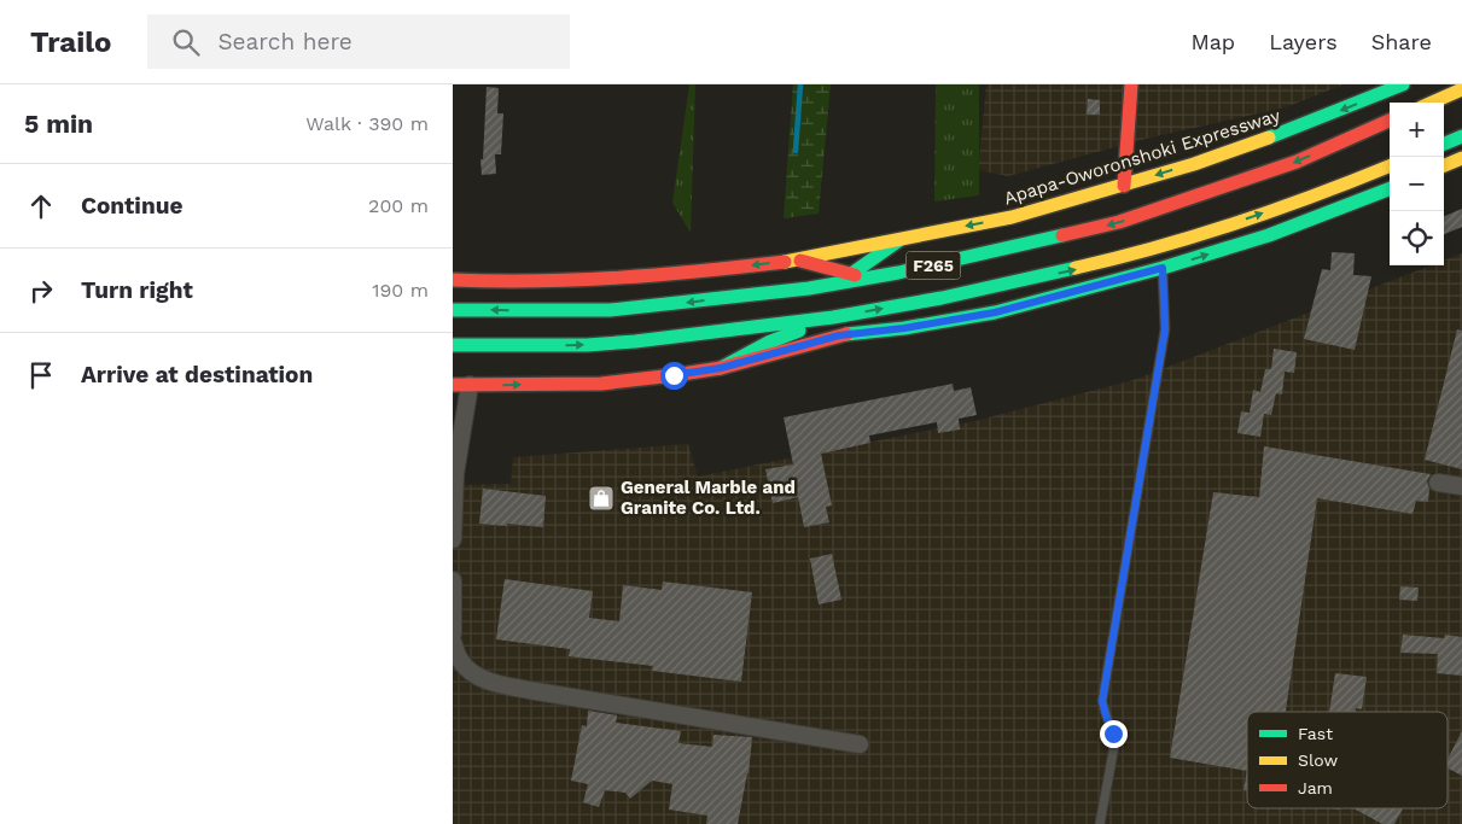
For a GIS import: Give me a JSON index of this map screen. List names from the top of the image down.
{
  "streets": {
    "main road": ["Apapa-Oworonshoki Expressway", "F265"]
  },
  "places": {
    "shop": ["General Marble and Granite Co. Ltd."]
  },
  "legend": ["Fast", "Slow", "Jam"],
  "page": {
    "header": "Trailo",
    "search": "Search here",
    "nav": ["Map", "Layers", "Share"],
    "heading": ["5 min", "Walk · 390 m"],
    "map_buttons": ["+", "−"],
    "list": [
      ["Continue", "200 m"],
      ["Turn right", "190 m"],
      "Arrive at destination"
    ]
  }
}
